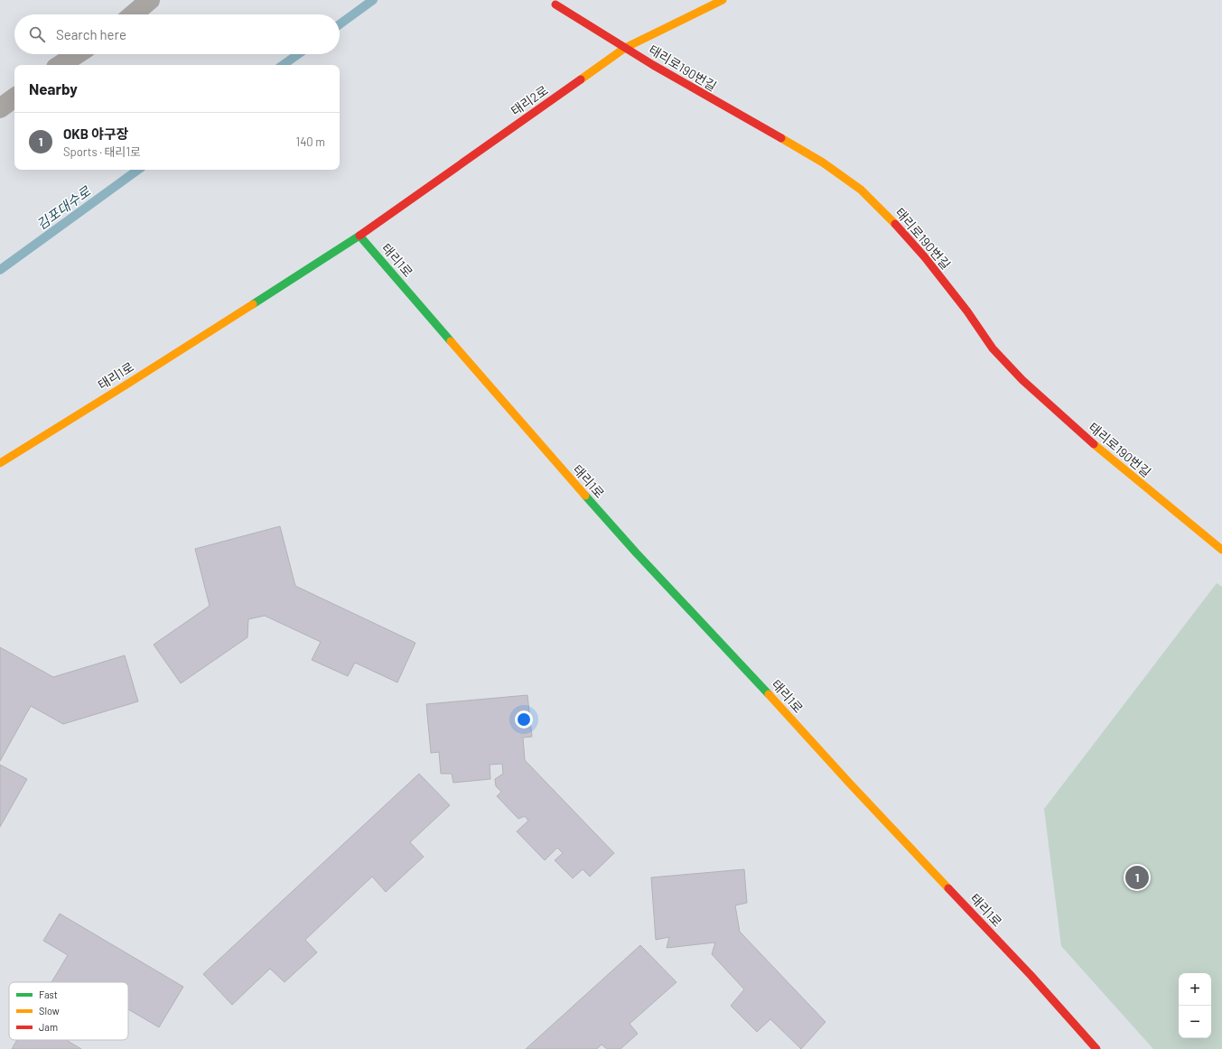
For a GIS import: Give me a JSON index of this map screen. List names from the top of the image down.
{
  "streets": {
    "street": ["태리로190번길", "태리2로", "태리1로"]
  },
  "crossings": [
    ["태리로190번길", "태리2로"],
    ["태리2로", "태리1로"]
  ],
  "water": ["김포대수로"],
  "legend": ["Fast", "Slow", "Jam"],
  "page": {
    "search": "Search here",
    "heading": "Nearby",
    "list": [
      {
        "mark": "1",
        "name": "OKB 야구장",
        "note": "Sports · 태리1로",
        "value": "140 m"
      }
    ],
    "pins": "1",
    "map_buttons": ["+", "−"]
  }
}
